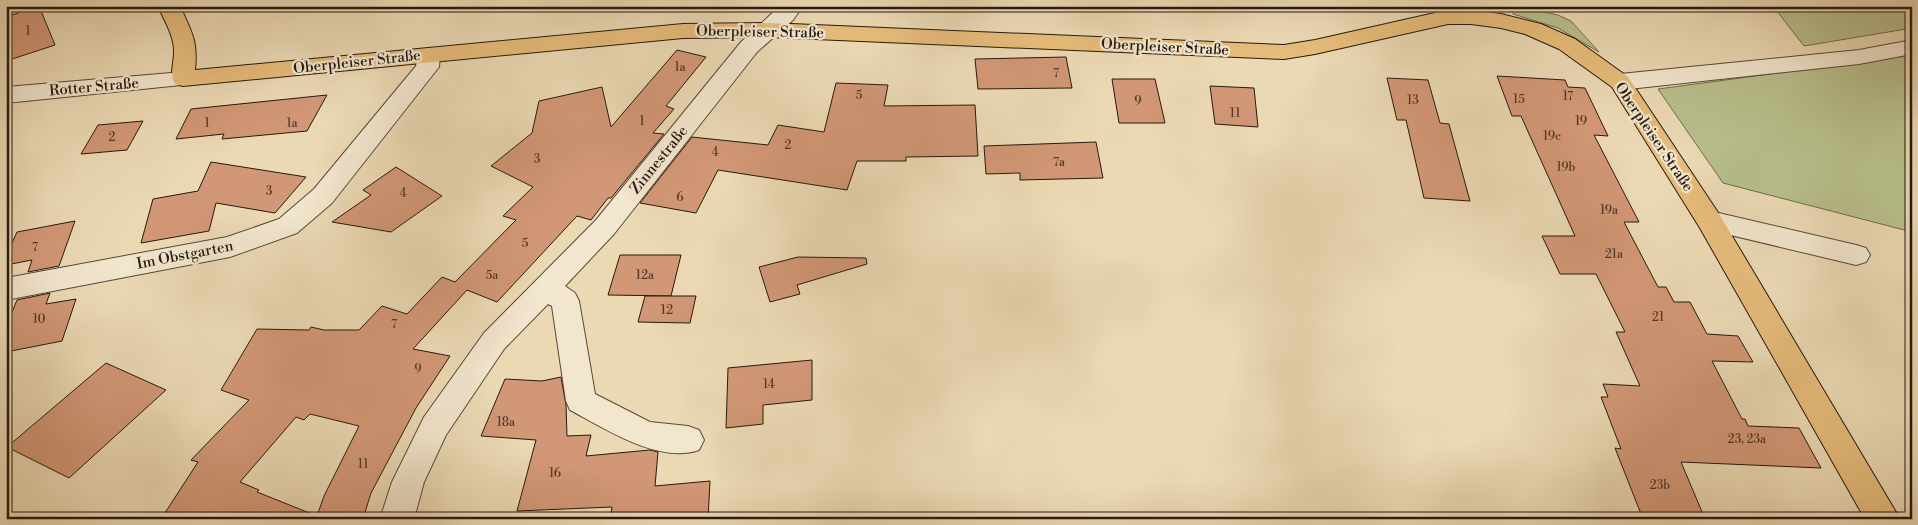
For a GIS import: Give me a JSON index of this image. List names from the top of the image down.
{
  "streets": {
    "main road": ["Oberpleiser Straße"],
    "street": ["Rotter Straße", "Zinnestraße", "Im Obstgarten"]
  },
  "crossings": [
    ["Oberpleiser Straße", "Rotter Straße"],
    ["Oberpleiser Straße", "Zinnestraße"],
    ["Oberpleiser Straße", "Im Obstgarten"]
  ],
  "house_numbers": [
    "1",
    "1a",
    "7",
    "5",
    "17",
    "15",
    "13",
    "9",
    "11",
    "1",
    "19",
    "1",
    "1a",
    "19c",
    "2",
    "2",
    "4",
    "3",
    "7a",
    "19b",
    "3",
    "4",
    "6",
    "19a",
    "5",
    "7",
    "21a",
    "5a",
    "12a",
    "12",
    "21",
    "10",
    "7",
    "9",
    "14",
    "18a",
    "23, 23a",
    "11",
    "16",
    "23b"
  ]
}
